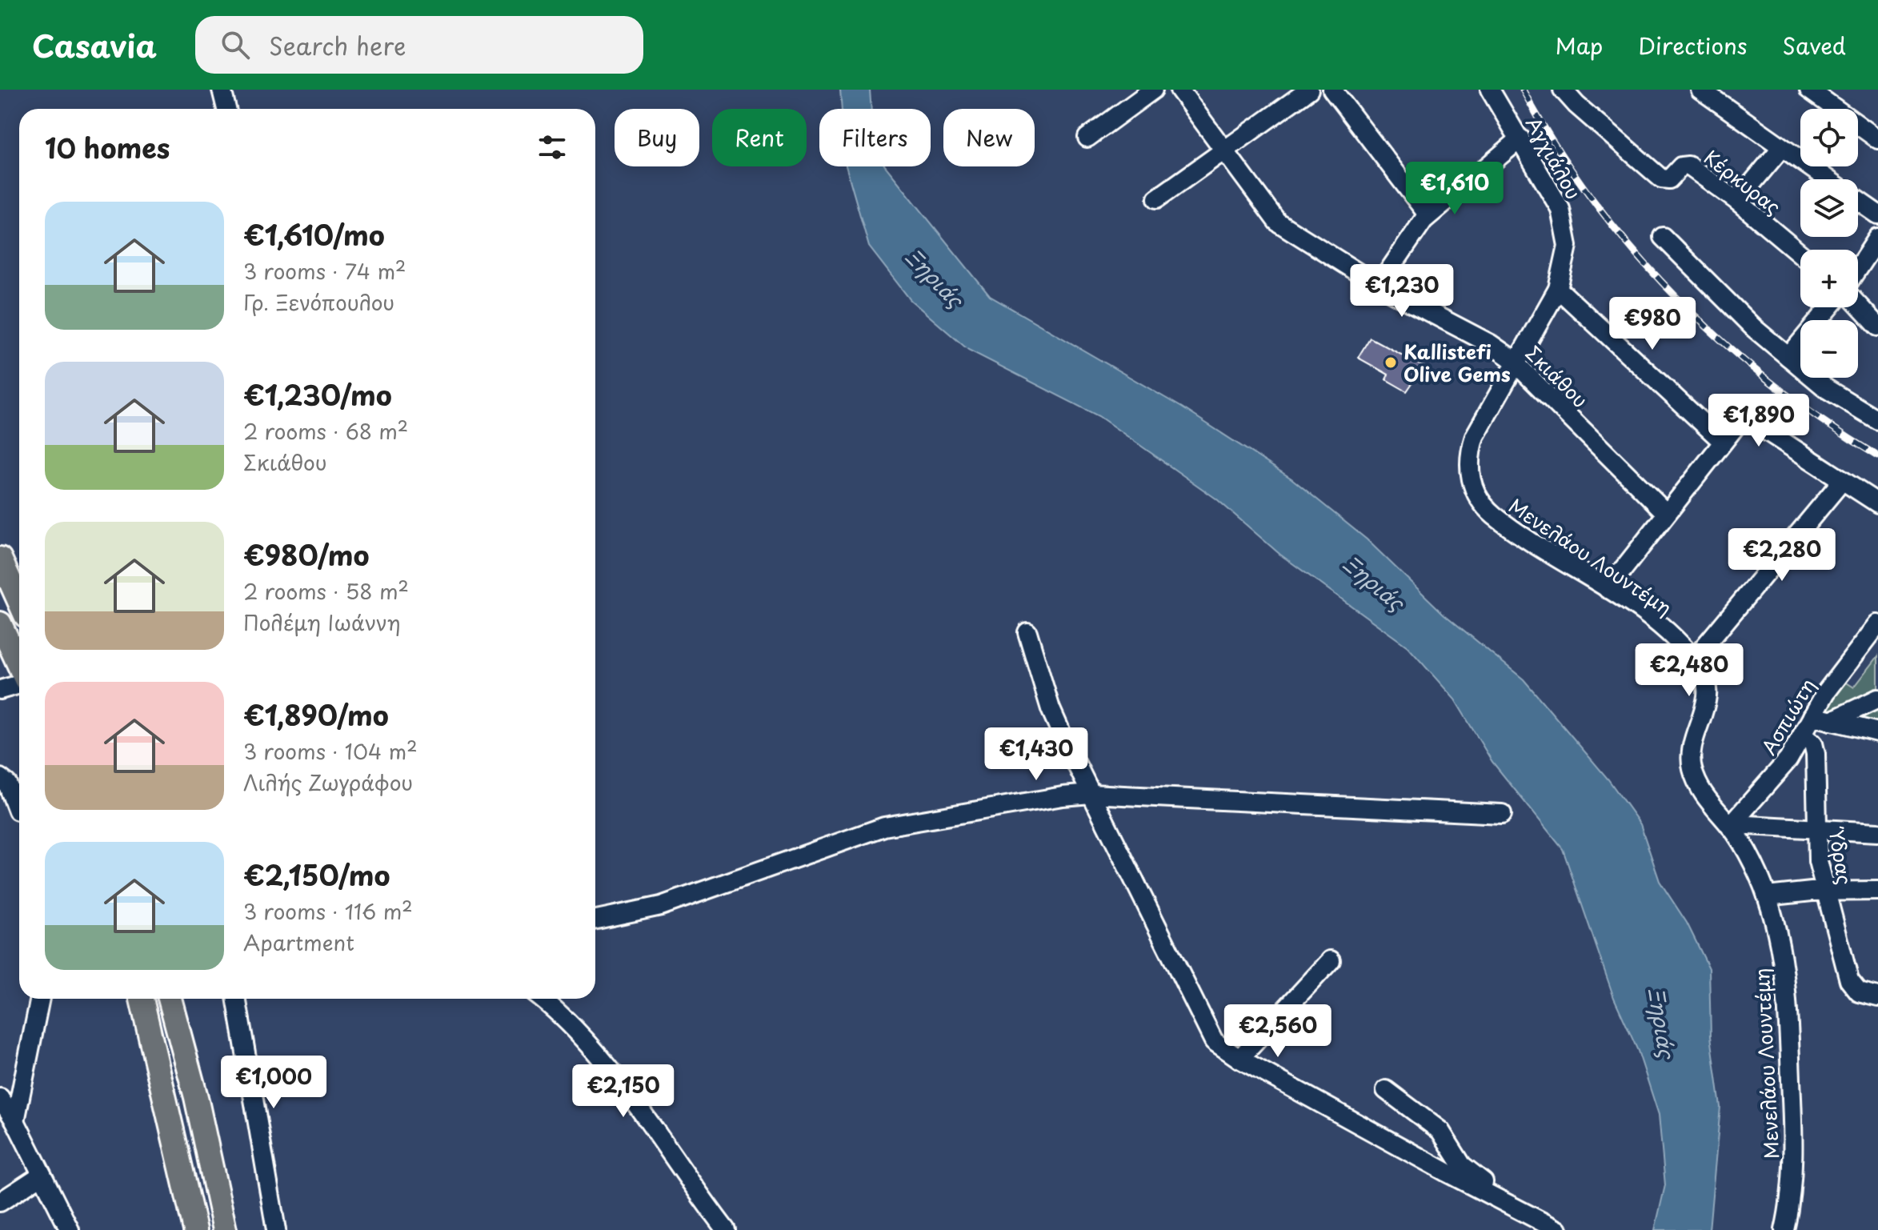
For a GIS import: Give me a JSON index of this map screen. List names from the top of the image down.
{
  "streets": {
    "street": [
      "Αγχιάλου",
      "Κέρκυρας",
      "Σκιάθου",
      "Μενελάου Λουντέμη",
      "Ασπιώτη",
      "Ύδρας"
    ]
  },
  "crossings": [
    ["Αγχιάλου", "Μενελάου Λουντέμη"],
    ["Σκιάθου", "Μενελάου Λουντέμη"],
    ["Μενελάου Λουντέμη", "Ασπιώτη"],
    ["Ασπιώτη", "Ύδρας"]
  ],
  "water": ["Ξηριάς"],
  "places": ["Kallistefi Olive Gems"],
  "page": {
    "header": "Casavia",
    "search": "Search here",
    "nav": ["Map", "Directions", "Saved"],
    "map_buttons": ["+", "−"],
    "chip": [
      "Buy",
      "Rent",
      "Filters",
      "New"
    ],
    "heading": "10 homes",
    "price": [
      "€1,610",
      "€1,230",
      "€980",
      "€1,890",
      "€2,280",
      "€2,480",
      "€1,430",
      "€2,560",
      "€1,000",
      "€2,150"
    ],
    "list": [
      {
        "name": "€1,610/mo",
        "note": "3 rooms · 74 m² · Γρ. Ξενόπουλου"
      },
      {
        "name": "€1,230/mo",
        "note": "2 rooms · 68 m² · Σκιάθου"
      },
      {
        "name": "€980/mo",
        "note": "2 rooms · 58 m² · Πολέμη Ιωάννη"
      },
      {
        "name": "€1,890/mo",
        "note": "3 rooms · 104 m² · Λιλής Ζωγράφου"
      },
      {
        "name": "€2,150/mo",
        "note": "3 rooms · 116 m² · Apartment"
      }
    ]
  }
}
